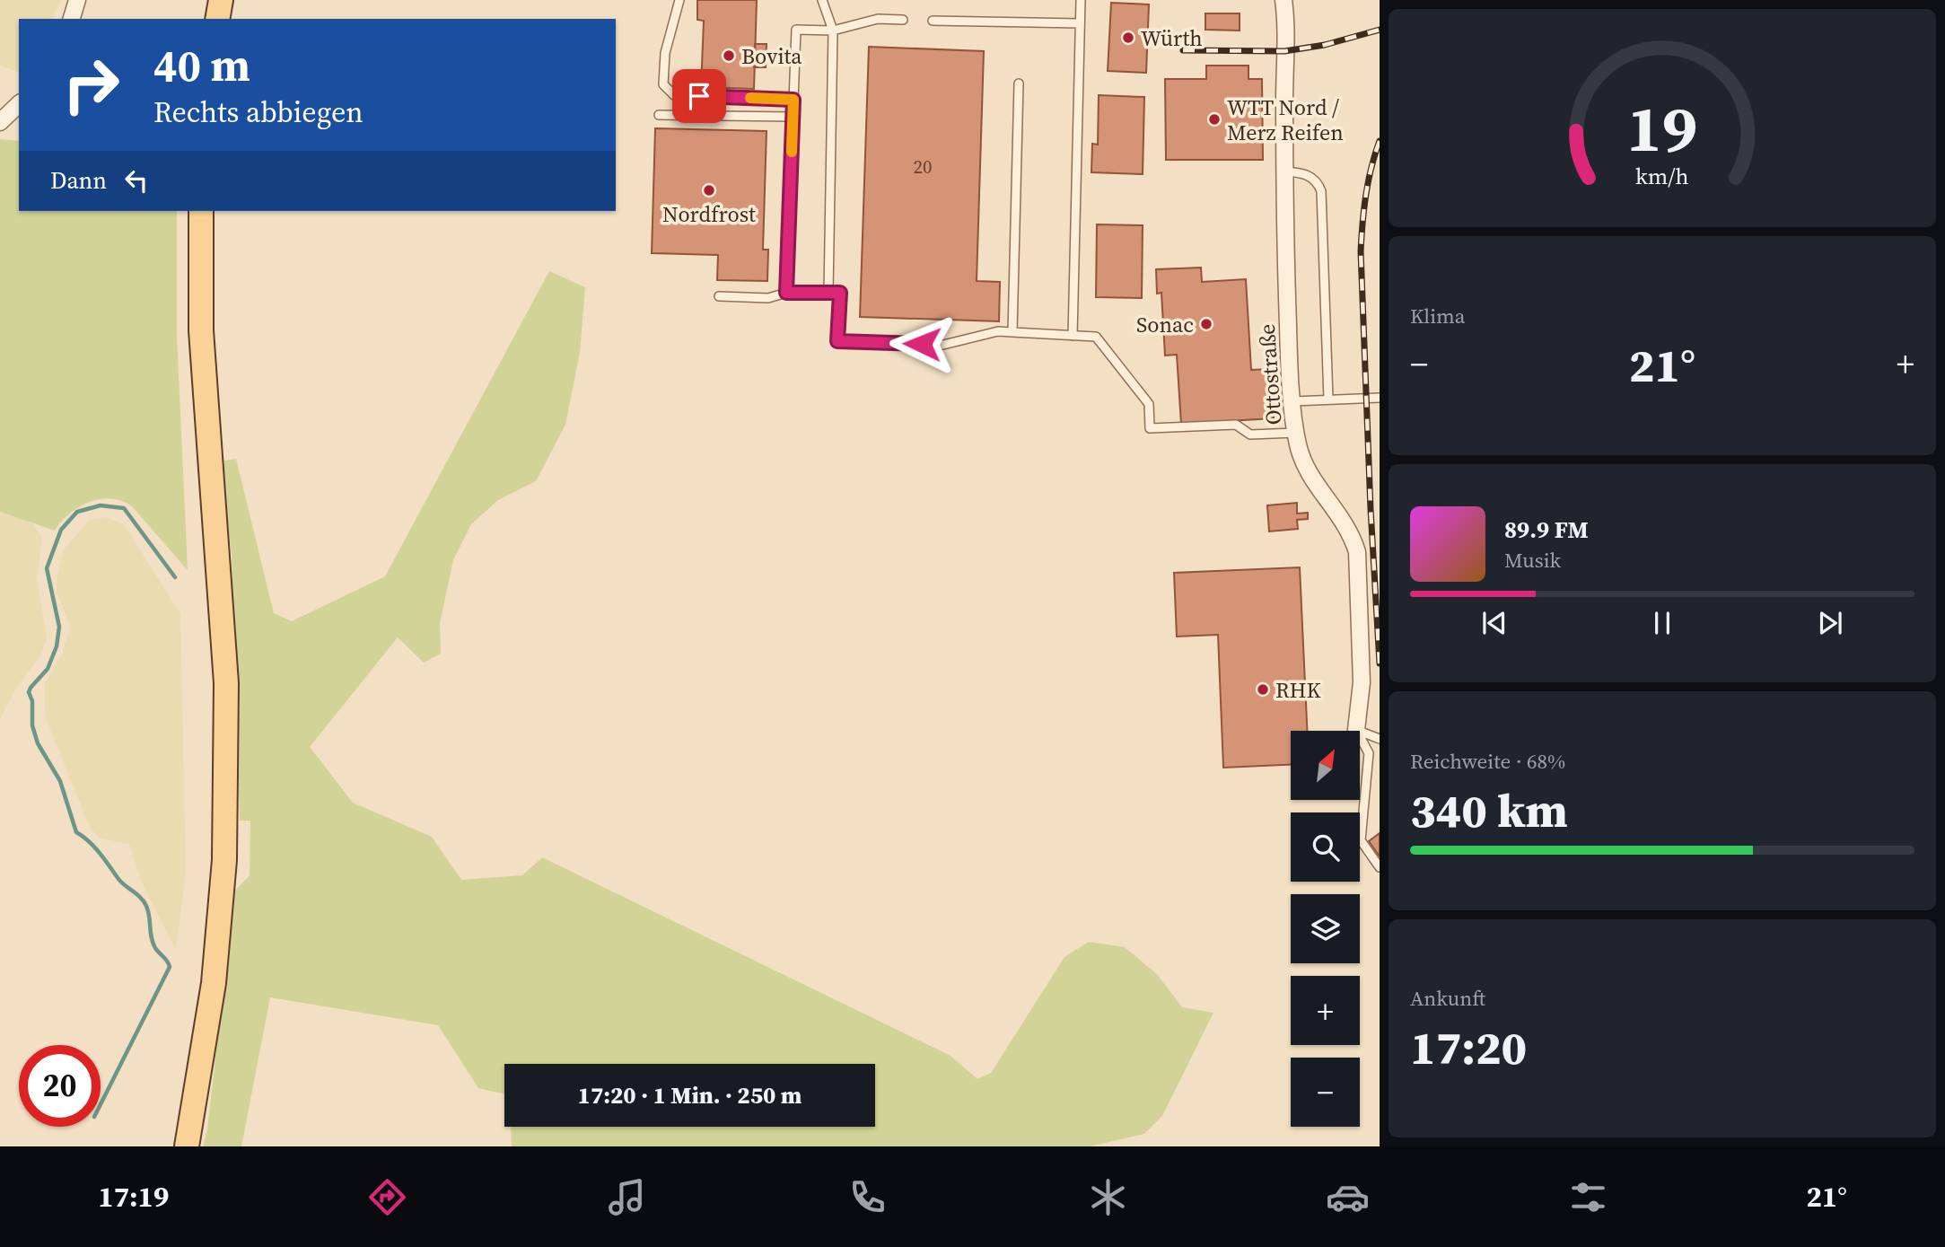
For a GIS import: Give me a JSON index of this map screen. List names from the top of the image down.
{
  "streets": {
    "street": ["Ottostraße"]
  },
  "places": [
    "Würth",
    "Bovita",
    "WTT Nord / Merz Reifen",
    "Nordfrost",
    "Sonac",
    "RHK"
  ],
  "house_numbers": ["20"],
  "north": "top right",
  "page": {
    "turn": ["40 m", "Rechts abbiegen"],
    "then": "Dann",
    "tile": [
      "Klima",
      ["Reichweite · 68%", "340 km"],
      ["Ankunft", "17:20"]
    ],
    "heat": ["−", "21°", "+"],
    "song": ["89.9 FM", "Musik"],
    "map_buttons": ["+", "−"],
    "limit": "20",
    "trip": "17:20 · 1 Min. · 250 m",
    "tabs": ["17:19", "21°"],
    "gauge": ["19", "km/h"]
  }
}
